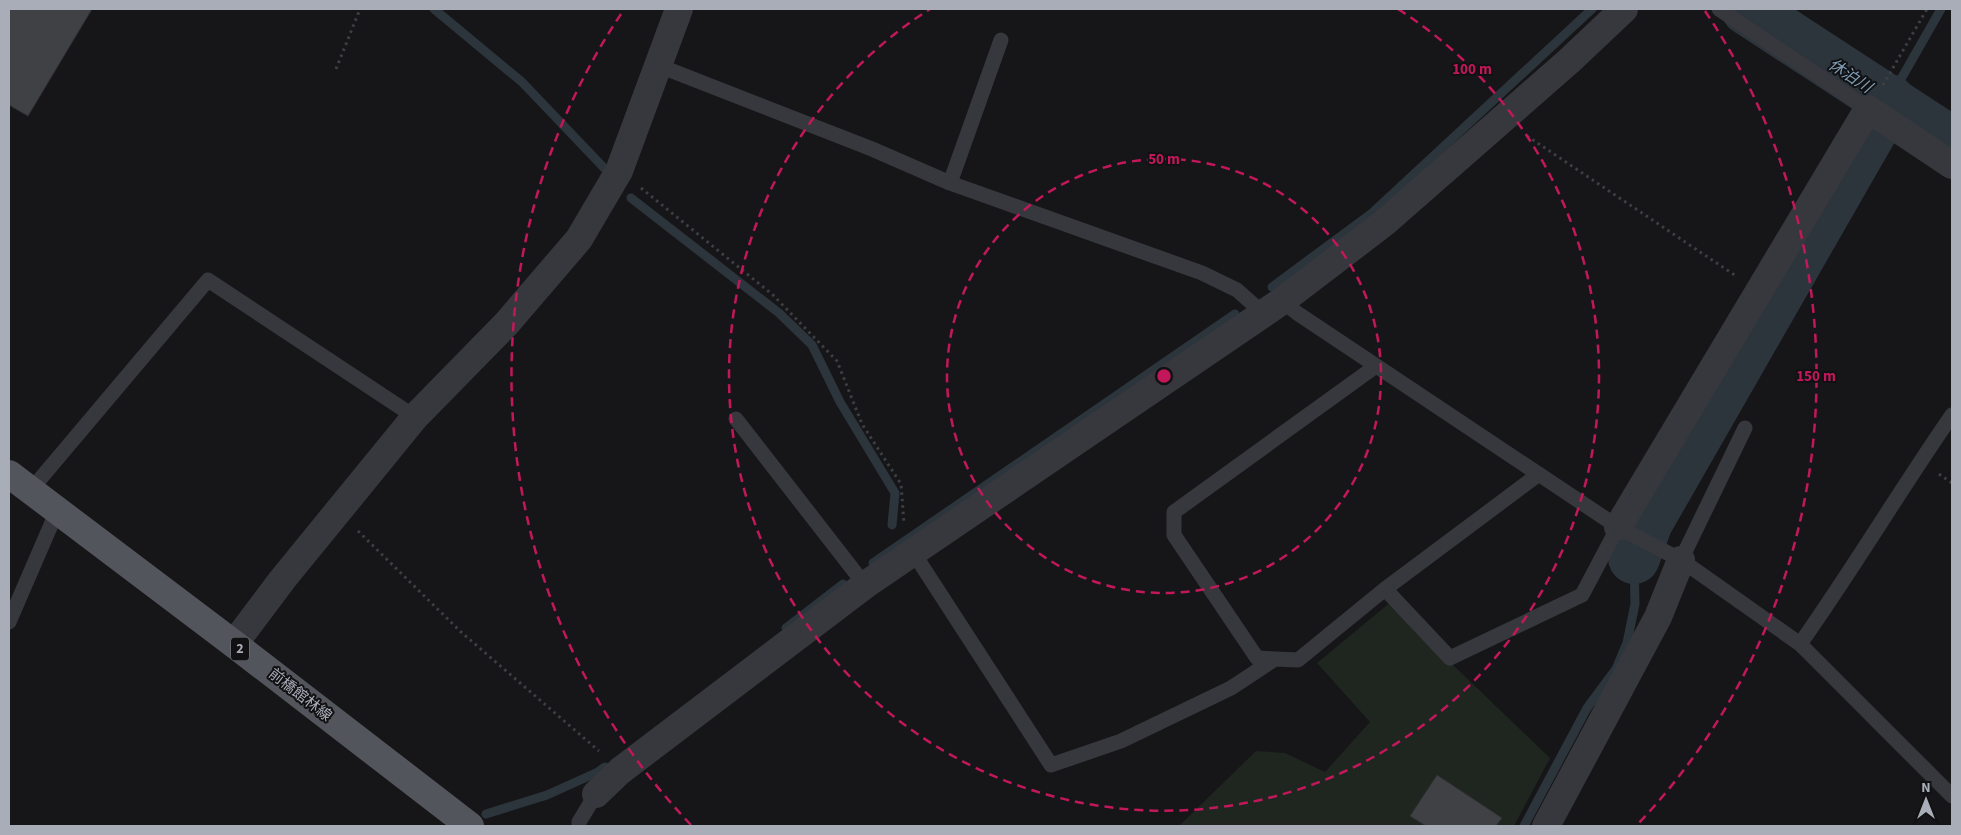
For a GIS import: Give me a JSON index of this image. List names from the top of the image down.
{
  "streets": {
    "main road": ["2", "前橋館林線"]
  },
  "water": ["休泊川"],
  "north": "top",
  "rings": ["100 m", "50 m", "150 m"]
}
